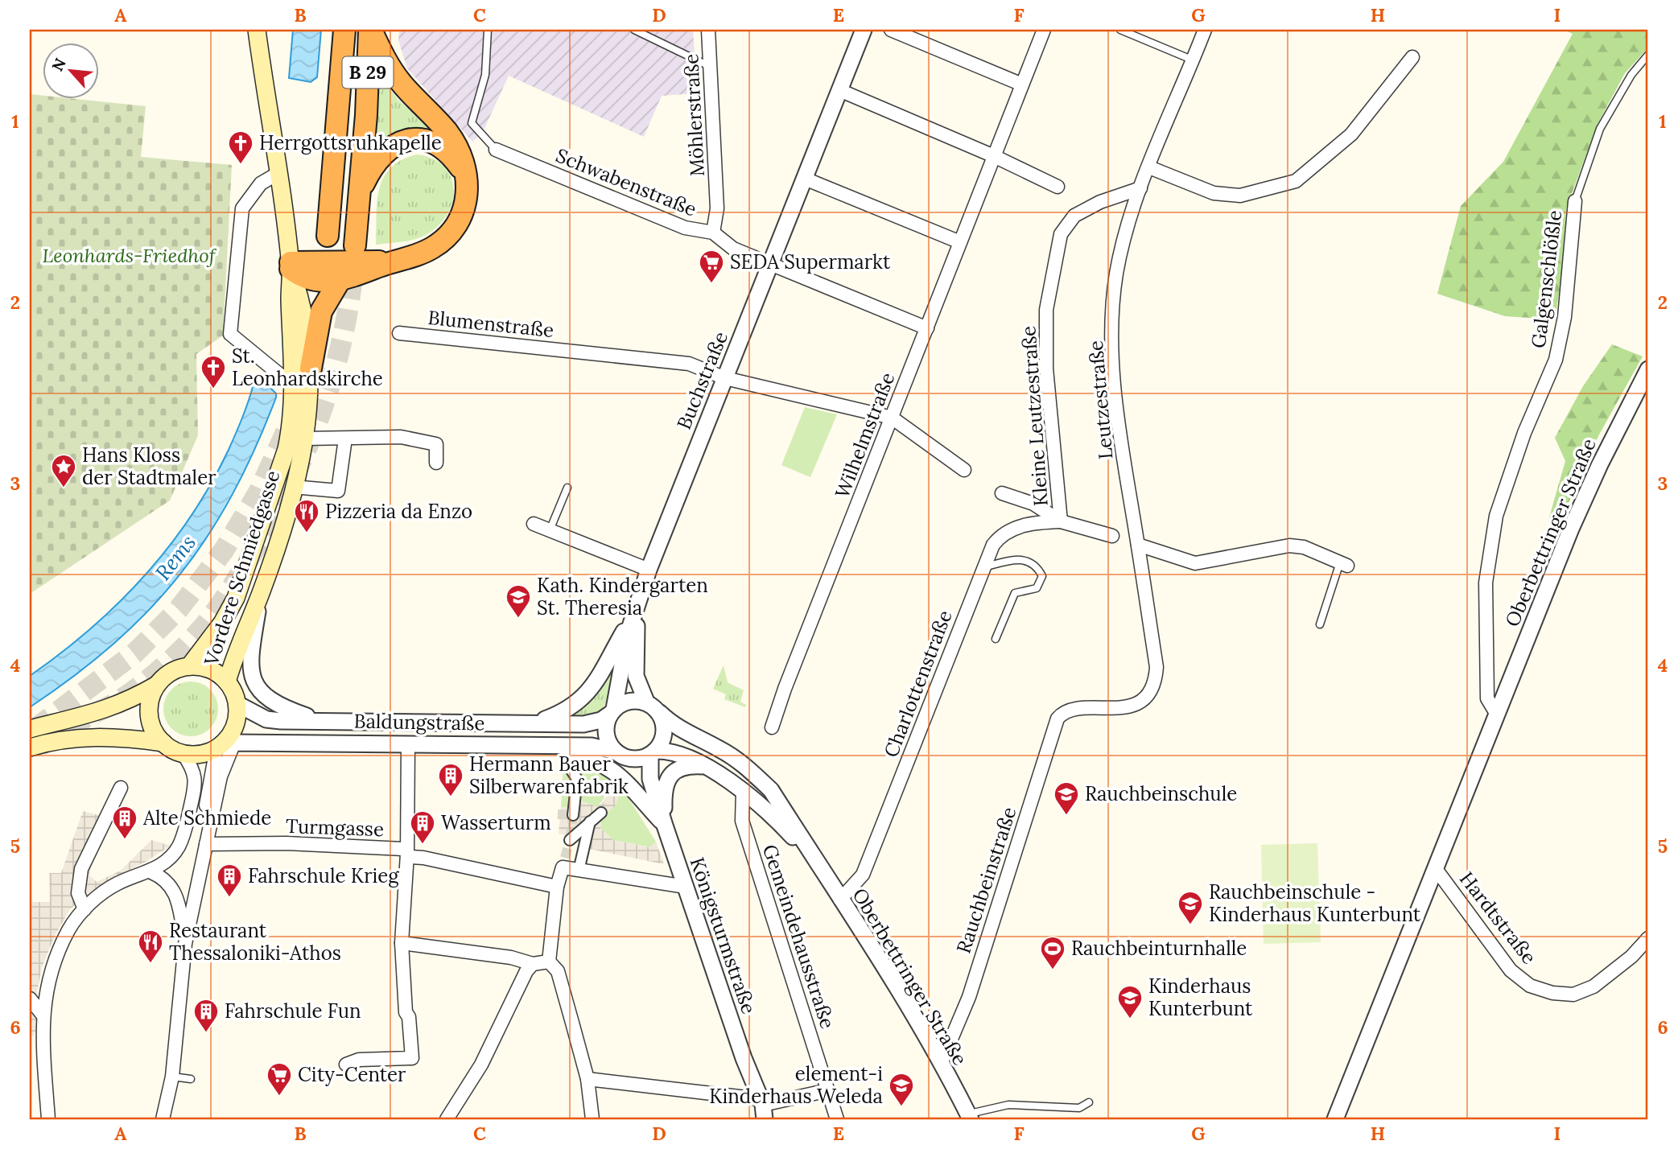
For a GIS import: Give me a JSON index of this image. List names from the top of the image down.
{
  "streets": {
    "highway": ["B 29"],
    "main road": ["Vordere Schmiedgasse"],
    "street": [
      "Möhlerstraße",
      "Schwabenstraße",
      "Galgenschlößle",
      "Blumenstraße",
      "Buchstraße",
      "Leutzestraße",
      "Kleine Leutzestraße",
      "Wilhelmstraße",
      "Oberbettringer Straße",
      "Charlottenstraße",
      "Baldungstraße",
      "Turmgasse",
      "Rauchbeinstraße",
      "Hardtstraße",
      "Königsturmstraße",
      "Gemeindehausstraße"
    ]
  },
  "crossings": [
    ["Möhlerstraße", "Schwabenstraße"],
    ["Schwabenstraße", "Buchstraße"],
    ["Schwabenstraße", "Wilhelmstraße"],
    ["Galgenschlößle", "Oberbettringer Straße"],
    ["Blumenstraße", "Buchstraße"],
    ["Blumenstraße", "Wilhelmstraße"],
    ["Buchstraße", "Oberbettringer Straße"],
    ["Buchstraße", "Baldungstraße"],
    ["Buchstraße", "Königsturmstraße"],
    ["Leutzestraße", "Kleine Leutzestraße"],
    ["Leutzestraße", "Rauchbeinstraße"],
    ["Kleine Leutzestraße", "Charlottenstraße"],
    ["Oberbettringer Straße", "Charlottenstraße"],
    ["Oberbettringer Straße", "Baldungstraße"],
    ["Oberbettringer Straße", "Rauchbeinstraße"],
    ["Oberbettringer Straße", "Hardtstraße"],
    ["Oberbettringer Straße", "Königsturmstraße"],
    ["Oberbettringer Straße", "Gemeindehausstraße"],
    ["Vordere Schmiedgasse", "Baldungstraße"],
    ["Baldungstraße", "Königsturmstraße"]
  ],
  "water": ["Rems"],
  "parks": ["Leonhards-Friedhof"],
  "places": {
    "church": ["Herrgottsruhkapelle", "St. Leonhardskirche"],
    "supermarket": ["SEDA Supermarkt", "City-Center"],
    "place": ["Hans Kloss der Stadtmaler"],
    "restaurant": ["Pizzeria da Enzo", "Restaurant Thessaloniki-Athos"],
    "school or university": [
      "Kath. Kindergarten St. Theresia",
      "Rauchbeinschule",
      "Rauchbeinschule - Kinderhaus Kunterbunt",
      "Kinderhaus Kunterbunt",
      "element-i Kinderhaus Weleda"
    ],
    "building": [
      "Hermann Bauer Silberwarenfabrik",
      "Alte Schmiede",
      "Wasserturm",
      "Fahrschule Krieg",
      "Fahrschule Fun"
    ],
    "sports": ["Rauchbeinturnhalle"]
  },
  "north": "top left",
  "grid": {
    "columns": [
      "A",
      "B",
      "C",
      "D",
      "E",
      "F",
      "G",
      "H",
      "I"
    ],
    "rows": [
      "1",
      "2",
      "3",
      "4",
      "5",
      "6"
    ]
  }
}
